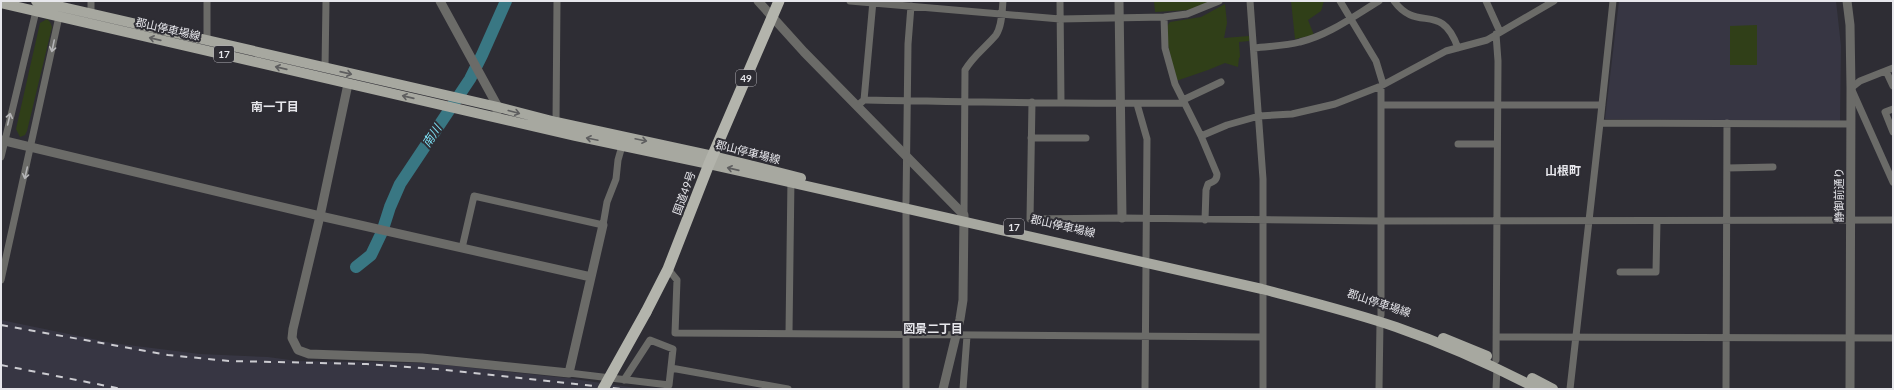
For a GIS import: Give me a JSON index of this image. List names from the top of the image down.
{
  "streets": {
    "highway": ["49", "国道49号"],
    "main road": ["郡山停車場線", "17"],
    "street": ["静御前通り"]
  },
  "crossings": [
    ["郡山停車場線", "国道49号"]
  ],
  "districts": ["南一丁目", "山根町", "図景二丁目"],
  "water": ["南川"]
}
